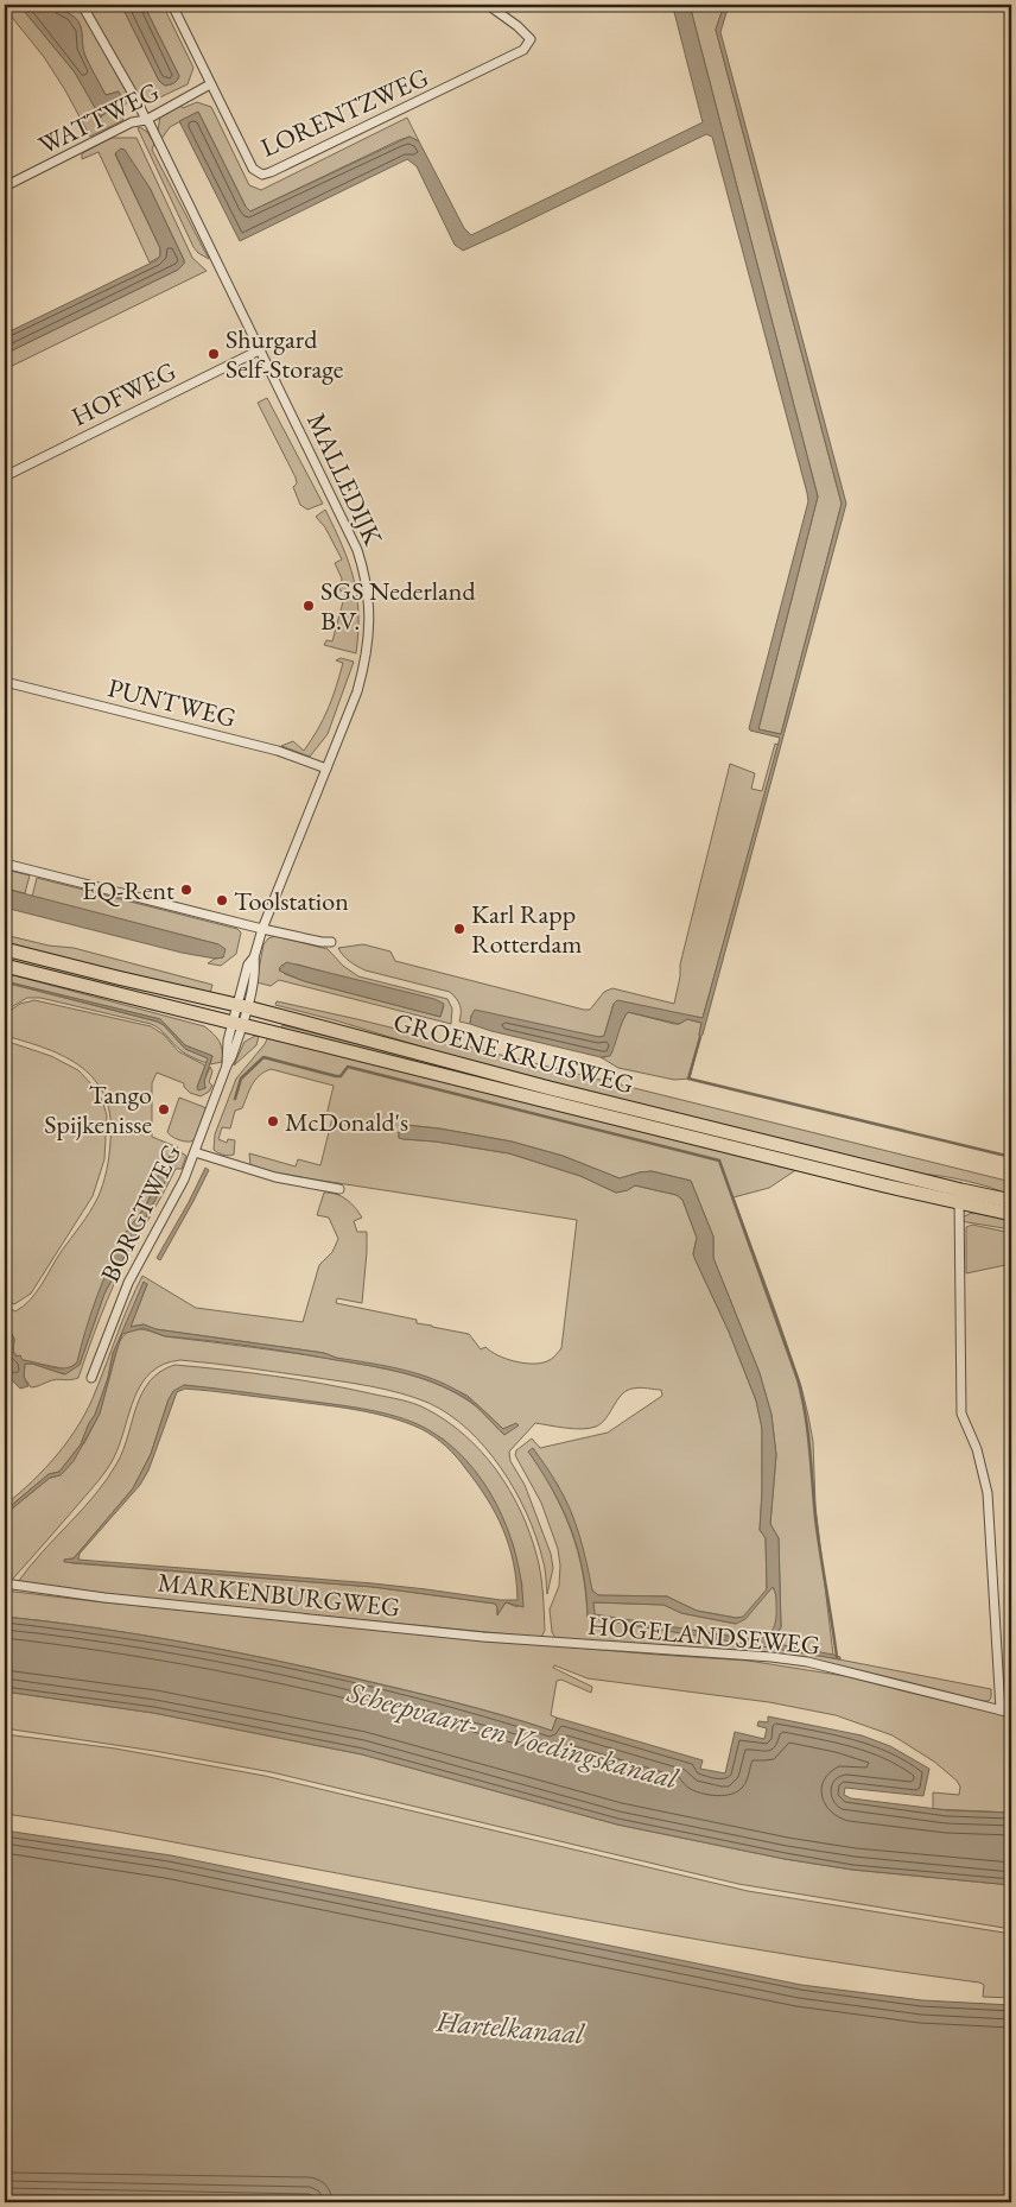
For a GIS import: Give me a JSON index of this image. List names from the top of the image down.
{
  "streets": {
    "main road": ["GROENE KRUISWEG"],
    "street": [
      "LORENTZWEG",
      "WATTWEG",
      "HOFWEG",
      "MALLEDIJK",
      "PUNTWEG",
      "BORGTWEG",
      "MARKENBURGWEG",
      "HOGELANDSEWEG"
    ]
  },
  "crossings": [
    ["LORENTZWEG", "WATTWEG"],
    ["WATTWEG", "MALLEDIJK"],
    ["HOFWEG", "MALLEDIJK"],
    ["MALLEDIJK", "PUNTWEG"],
    ["MALLEDIJK", "GROENE KRUISWEG"],
    ["MALLEDIJK", "BORGTWEG"],
    ["GROENE KRUISWEG", "BORGTWEG"],
    ["MARKENBURGWEG", "HOGELANDSEWEG"]
  ],
  "water": ["Scheepvaart- en Voedingskanaal", "Hartelkanaal"],
  "places": [
    "Shurgard Self-Storage",
    "SGS Nederland B.V.",
    "EQ-Rent",
    "Toolstation",
    "Karl Rapp Rotterdam",
    "Tango Spijkenisse",
    "McDonald's"
  ]
}
